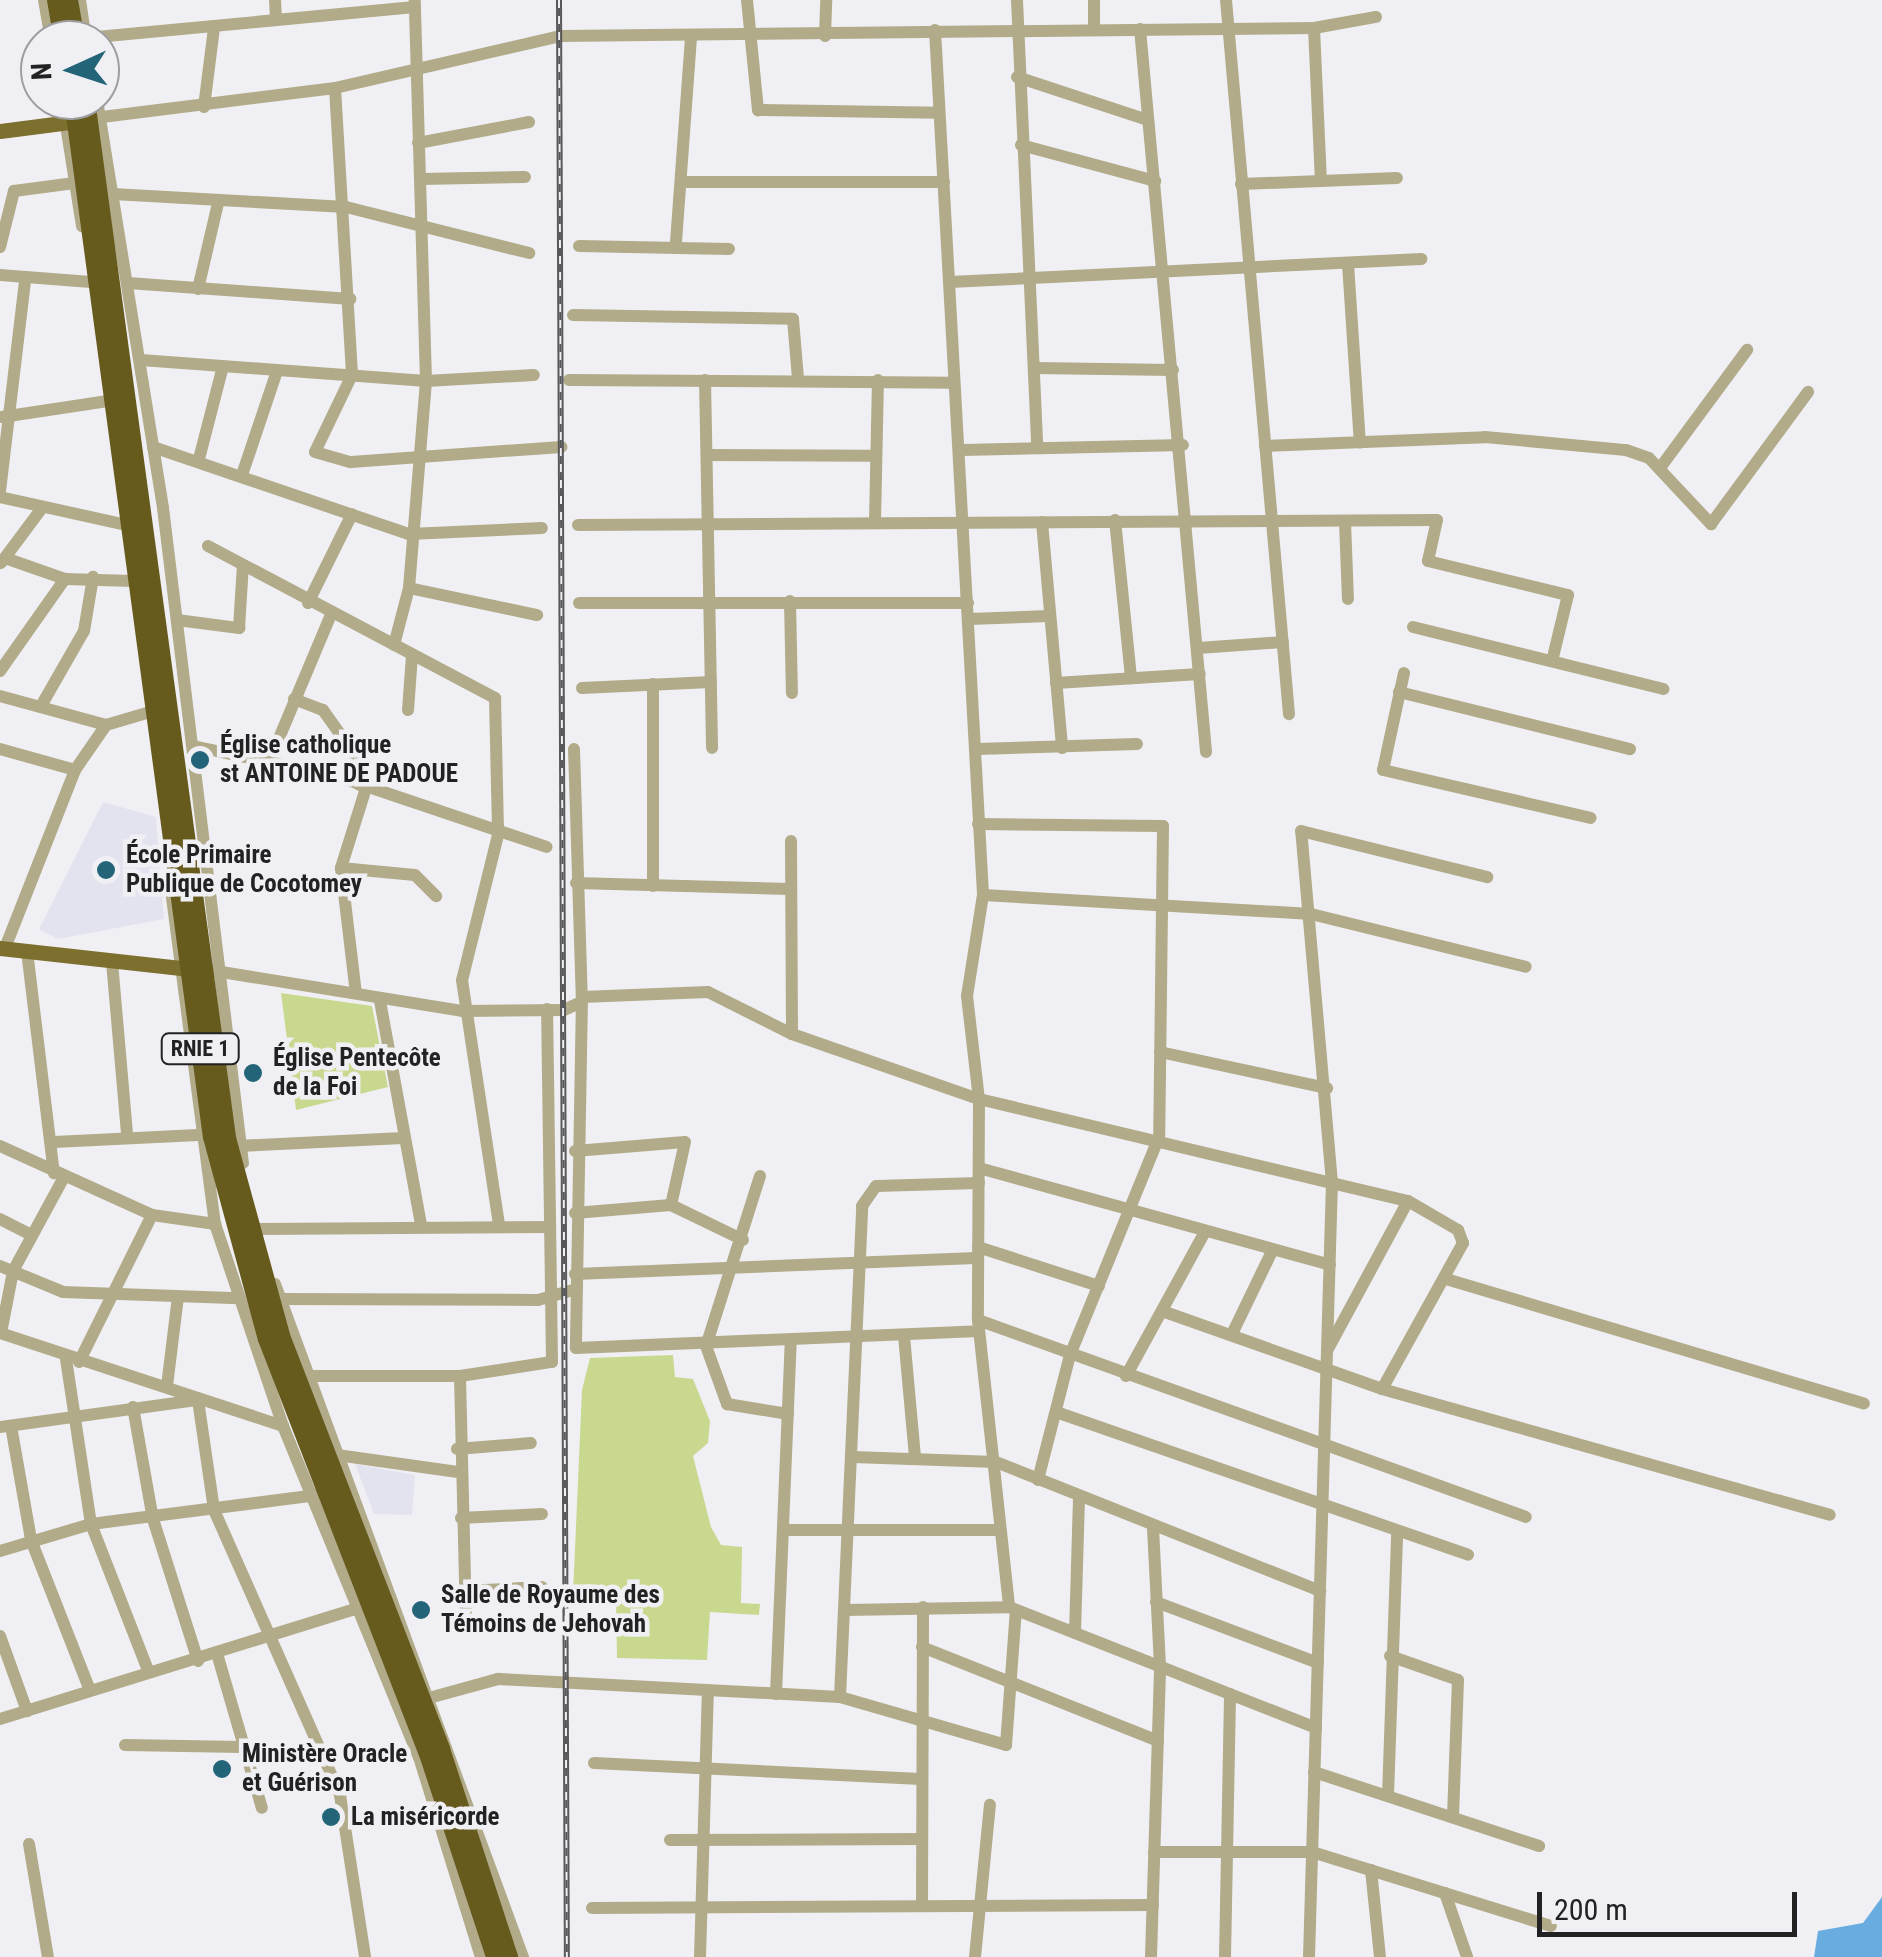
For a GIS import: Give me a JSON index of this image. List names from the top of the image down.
{
  "streets": {
    "highway": ["RNIE 1"]
  },
  "places": [
    "Église catholique st ANTOINE DE PADOUE",
    "École Primaire Publique de Cocotomey",
    "Église Pentecôte de la Foi",
    "Salle de Royaume des Témoins de Jehovah",
    "Ministère Oracle et Guérison",
    "La miséricorde"
  ],
  "scale_bar": "200 m",
  "north": "left"
}
